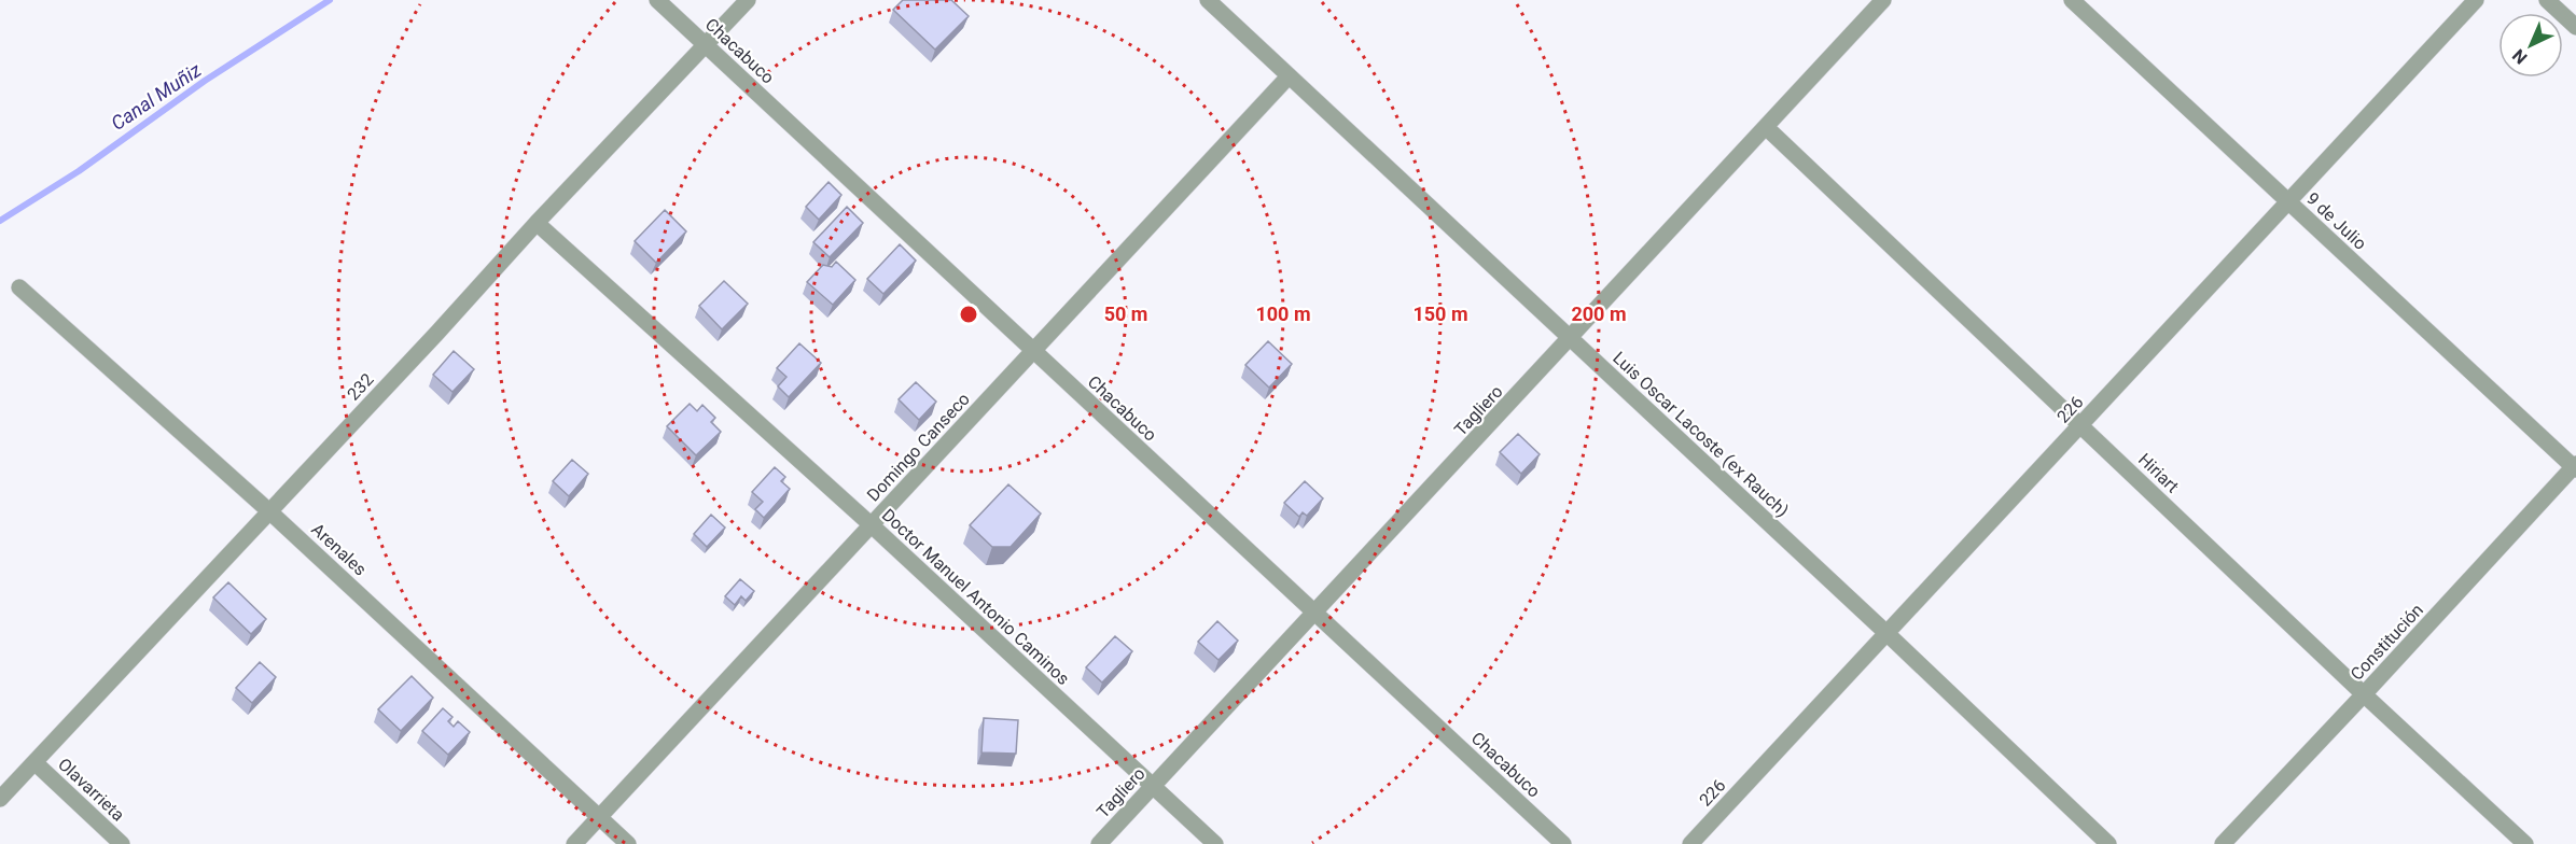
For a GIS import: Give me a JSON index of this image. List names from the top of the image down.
{
  "streets": {
    "street": [
      "Chacabuco",
      "9 de Julio",
      "232",
      "226",
      "Tagliero",
      "Luis Oscar Lacoste (ex Rauch)",
      "Domingo Canseco",
      "Hiriart",
      "Arenales",
      "Doctor Manuel Antonio Caminos",
      "Constitución",
      "Olavarrieta"
    ]
  },
  "crossings": [
    ["Chacabuco", "232"],
    ["Chacabuco", "Tagliero"],
    ["Chacabuco", "Domingo Canseco"],
    ["9 de Julio", "226"],
    ["9 de Julio", "Constitución"],
    ["232", "Arenales"],
    ["232", "Doctor Manuel Antonio Caminos"],
    ["232", "Olavarrieta"],
    ["226", "Luis Oscar Lacoste (ex Rauch)"],
    ["226", "Hiriart"],
    ["Tagliero", "Luis Oscar Lacoste (ex Rauch)"],
    ["Tagliero", "Hiriart"],
    ["Tagliero", "Doctor Manuel Antonio Caminos"],
    ["Luis Oscar Lacoste (ex Rauch)", "Domingo Canseco"],
    ["Domingo Canseco", "Arenales"],
    ["Domingo Canseco", "Doctor Manuel Antonio Caminos"],
    ["Hiriart", "Constitución"]
  ],
  "water": ["Canal Muñiz"],
  "north": "bottom left",
  "rings": [
    "50 m",
    "100 m",
    "150 m",
    "200 m"
  ]
}
